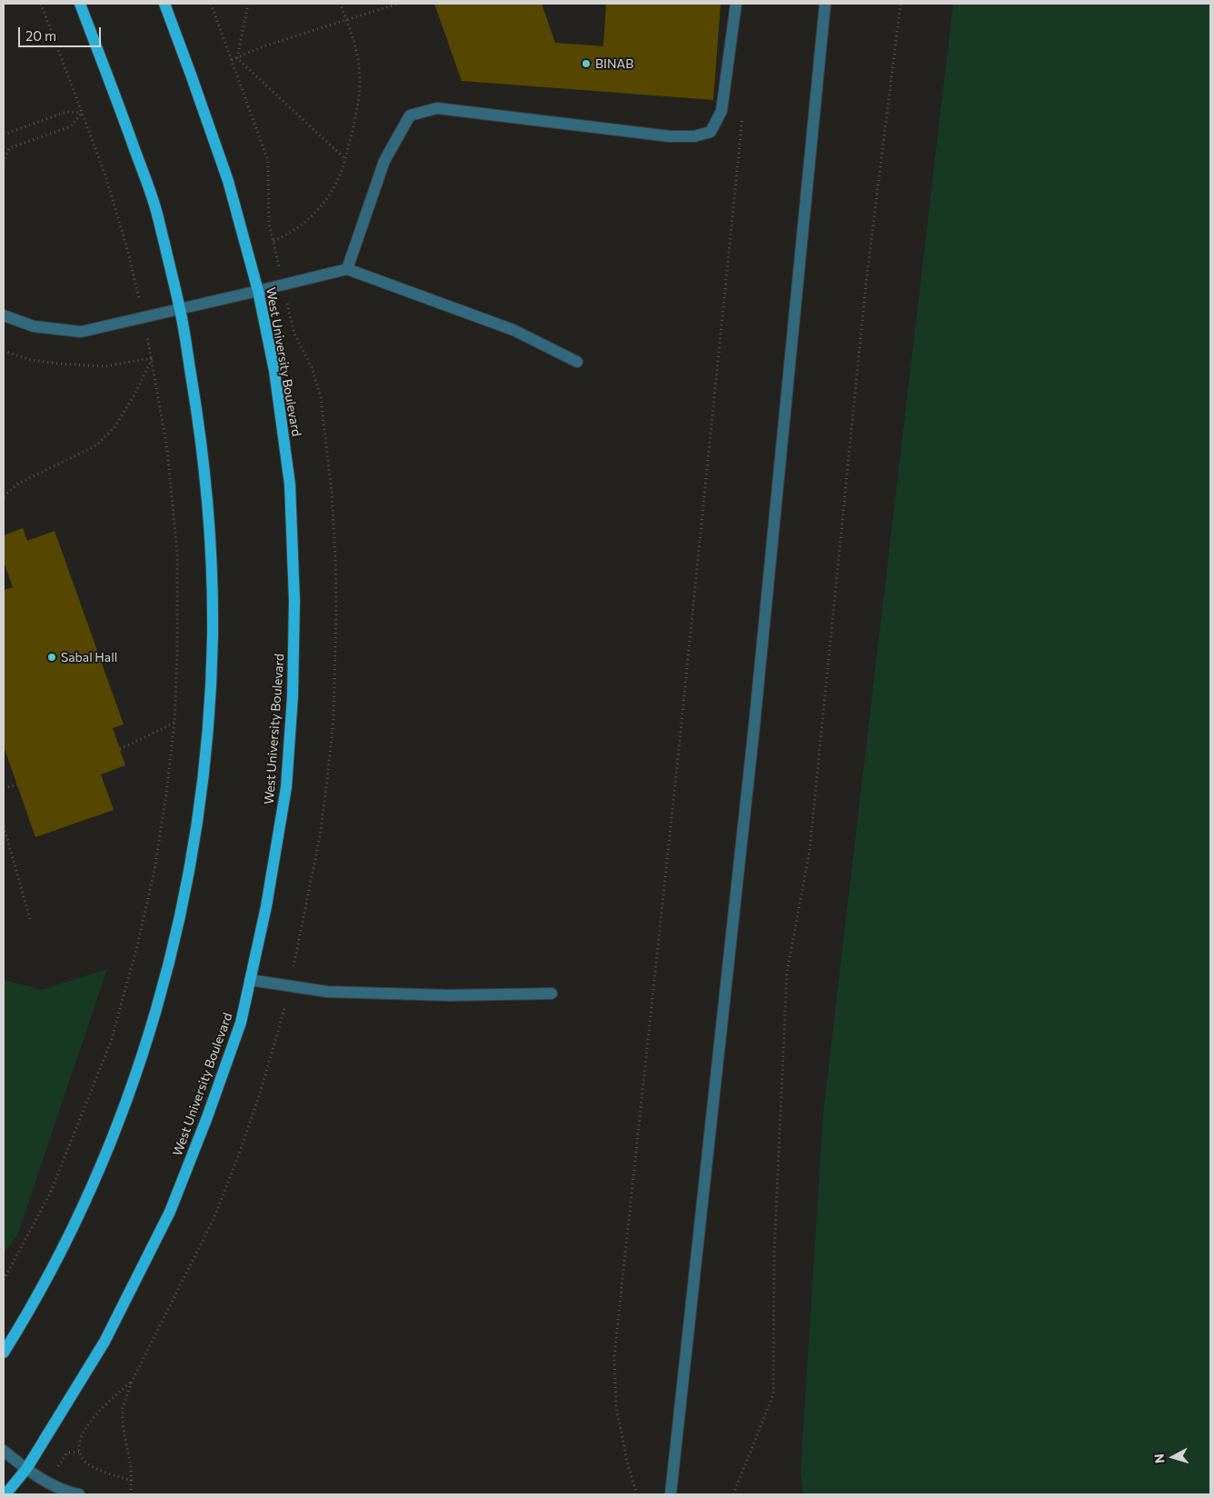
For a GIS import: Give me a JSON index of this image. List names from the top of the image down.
{
  "streets": {
    "main road": ["West University Boulevard"]
  },
  "places": ["BINAB", "Sabal Hall"],
  "scale_bar": "20 m",
  "north": "left"
}
